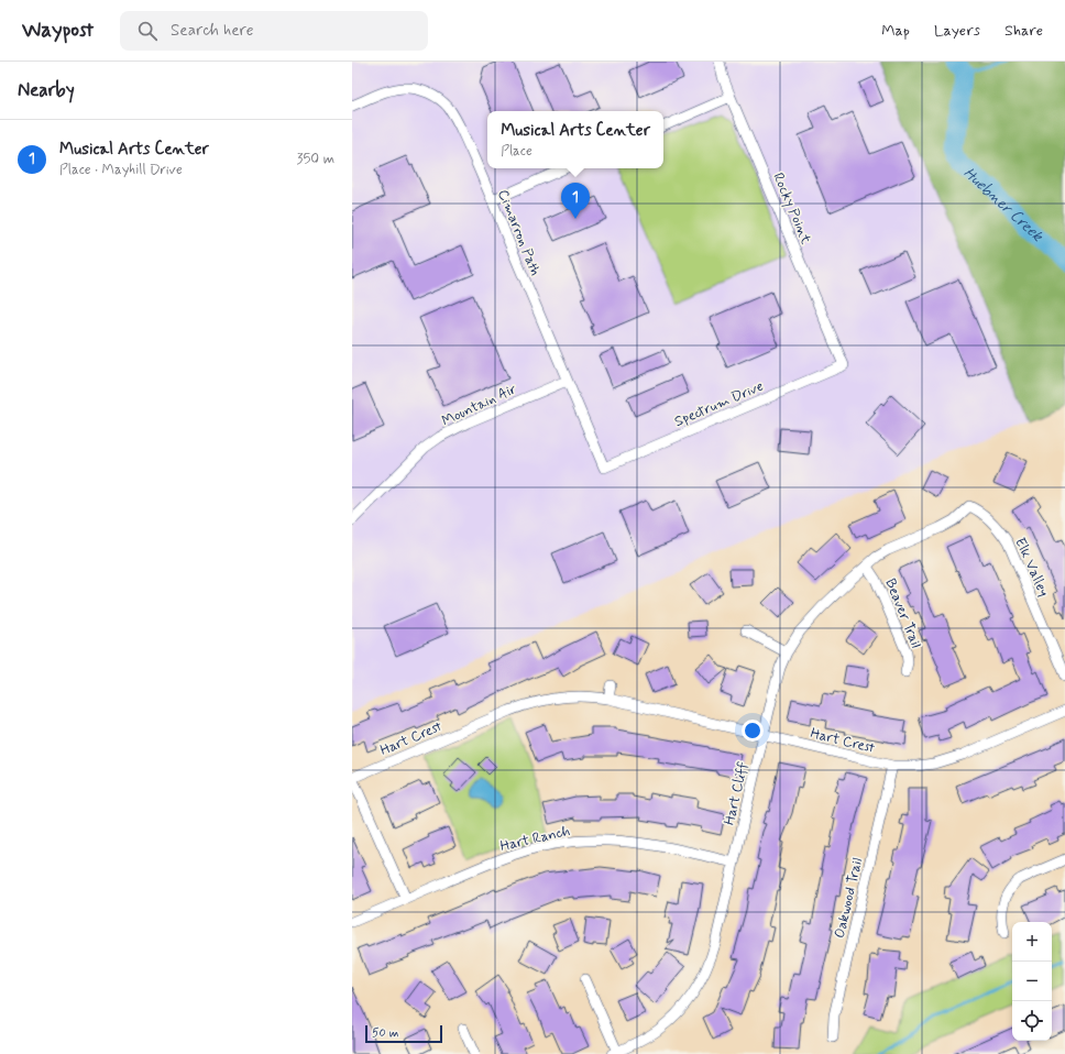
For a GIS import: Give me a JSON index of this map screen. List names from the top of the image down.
{
  "streets": {
    "street": [
      "Rocky Point",
      "Cimarron Path",
      "Spectrum Drive",
      "Mountain Air",
      "Elk Valley",
      "Beaver Trail",
      "Hart Crest",
      "Hart Cliff",
      "Hart Ranch",
      "Oakwood Trail"
    ]
  },
  "crossings": [
    ["Rocky Point", "Spectrum Drive"],
    ["Cimarron Path", "Spectrum Drive"],
    ["Cimarron Path", "Mountain Air"],
    ["Elk Valley", "Hart Cliff"],
    ["Beaver Trail", "Hart Cliff"],
    ["Hart Crest", "Hart Cliff"],
    ["Hart Crest", "Hart Ranch"],
    ["Hart Crest", "Oakwood Trail"],
    ["Hart Cliff", "Hart Ranch"]
  ],
  "water": ["Huebner Creek"],
  "scale_bar": "50 m",
  "page": {
    "header": "Waypost",
    "search": "Search here",
    "nav": ["Map", "Layers", "Share"],
    "heading": "Nearby",
    "popup": ["Musical Arts Center", "Place"],
    "list": [
      {
        "mark": "1",
        "name": "Musical Arts Center",
        "note": "Place · Mayhill Drive",
        "value": "350 m"
      }
    ],
    "pins": "1",
    "map_buttons": ["+", "−"],
    "scale": "50 m"
  }
}
